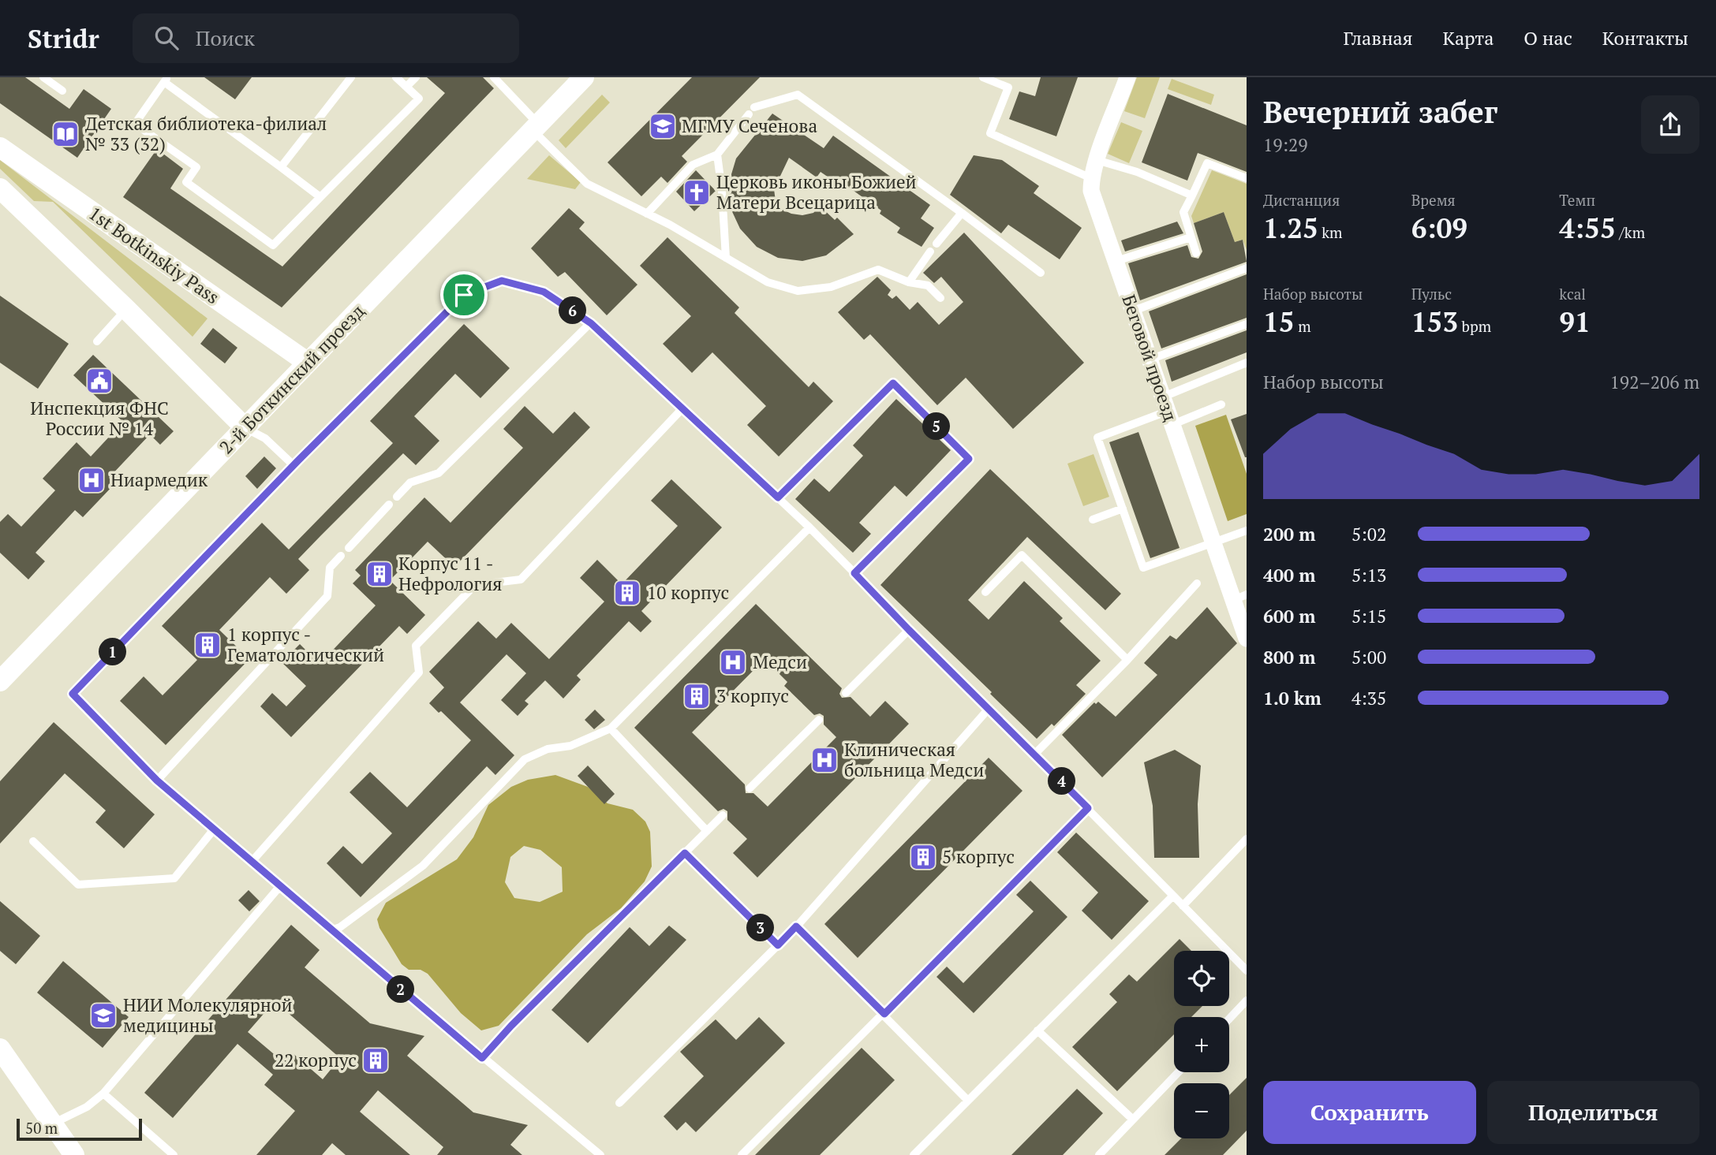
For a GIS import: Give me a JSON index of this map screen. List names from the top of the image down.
{
  "streets": {
    "street": ["1st Botkinskiy Pass", "Беговой проезд", "2-й Боткинский проезд"]
  },
  "crossings": [
    ["1st Botkinskiy Pass", "2-й Боткинский проезд"]
  ],
  "places": {
    "school or university": ["МГМУ Сеченова", "НИИ Молекулярной медицины"],
    "library": ["Детская библиотека-филиал № 33 (32)"],
    "church": ["Церковь иконы Божией Матери Всецарица"],
    "public building": ["Инспекция ФНС России № 14"],
    "hospital": ["Ниармедик", "Медси", "Клиническая больница Медси"],
    "building": [
      "Корпус 11 - Нефрология",
      "10 корпус",
      "1 корпус - Гематологический",
      "3 корпус",
      "5 корпус",
      "22 корпус"
    ]
  },
  "scale_bar": "50 m",
  "page": {
    "header": "Stridr",
    "search": "Поиск",
    "nav": [
      "Главная",
      "Карта",
      "О нас",
      "Контакты"
    ],
    "heading": ["Вечерний забег", "19:29"],
    "stats": [
      ["Дистанция", "1.25 km"],
      ["Время", "6:09"],
      ["Темп", "4:55 /km"],
      ["Набор высоты", "15 m"],
      ["Пульс", "153 bpm"],
      ["kcal", "91"]
    ],
    "pins": [
      "6",
      "5",
      "1",
      "4",
      "3",
      "2"
    ],
    "chart": ["Набор высоты", "192–206 m"],
    "list": [
      {
        "name": "200 m",
        "note": "5:02"
      },
      {
        "name": "400 m",
        "note": "5:13"
      },
      {
        "name": "600 m",
        "note": "5:15"
      },
      {
        "name": "800 m",
        "note": "5:00"
      },
      {
        "name": "1.0 km",
        "note": "4:35"
      }
    ],
    "map_buttons": ["+", "−"],
    "buttons": ["Сохранить", "Поделиться"],
    "scale": "50 m"
  }
}
